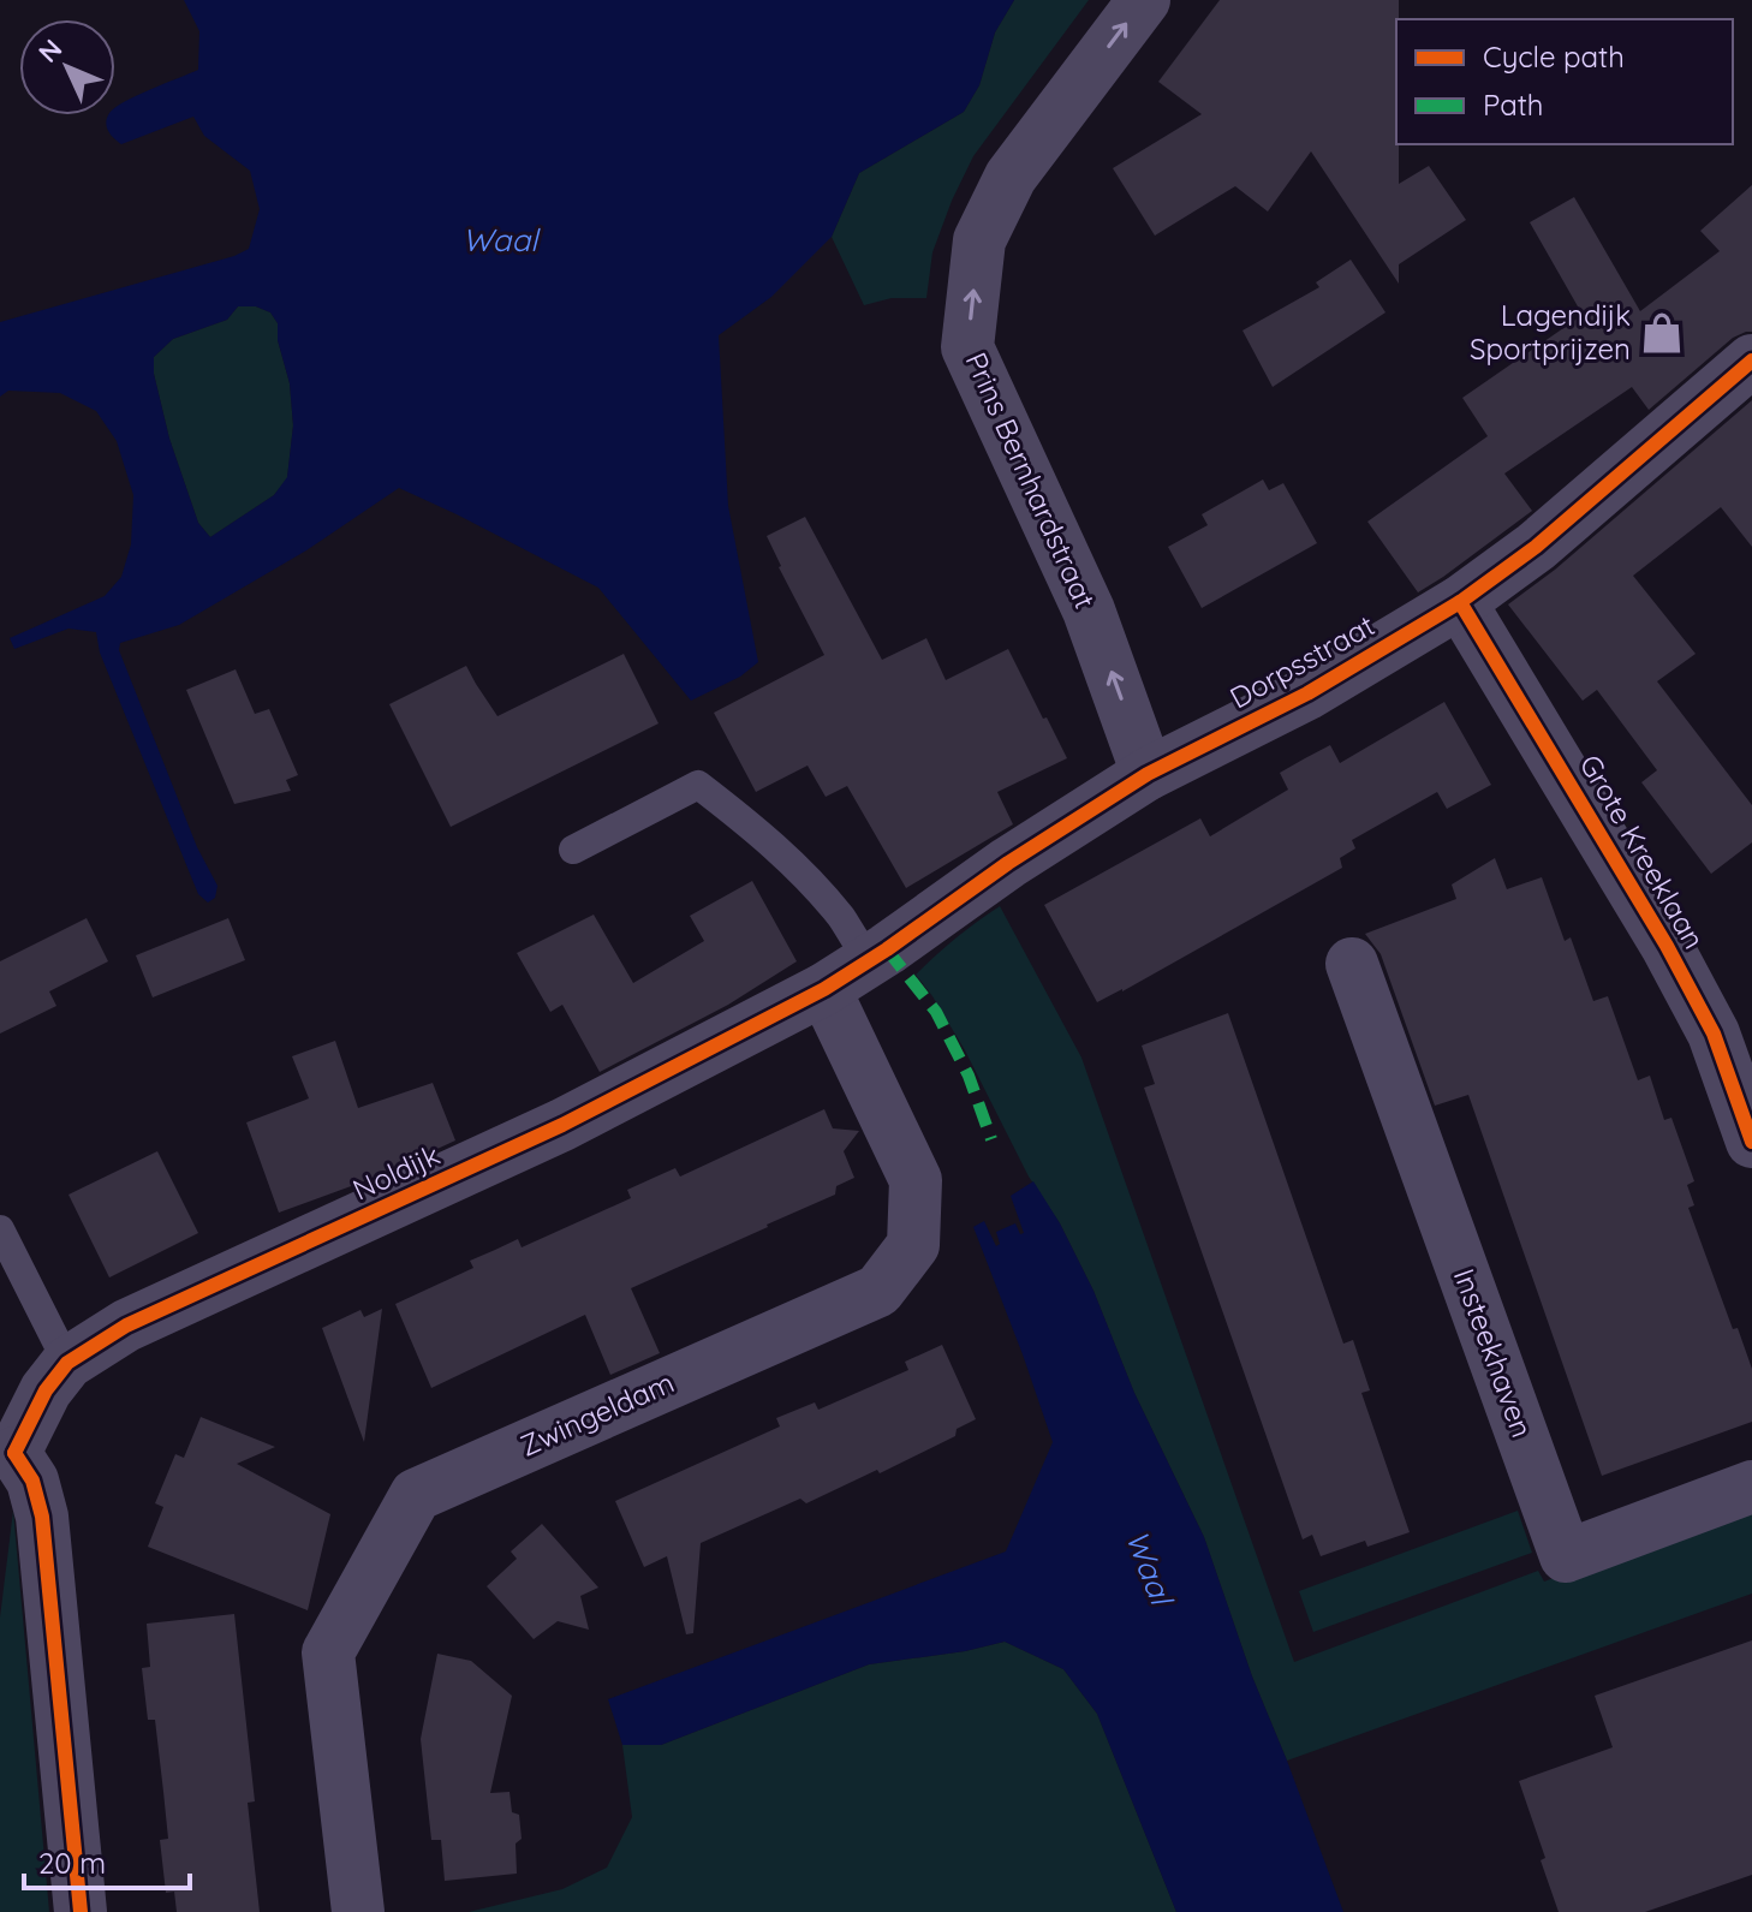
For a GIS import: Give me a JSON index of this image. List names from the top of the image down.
{
  "streets": {
    "street": [
      "Prins Bernhardstraat",
      "Dorpsstraat",
      "Grote Kreeklaan",
      "Noldijk",
      "Insteekhaven",
      "Zwingeldam"
    ]
  },
  "crossings": [
    ["Prins Bernhardstraat", "Dorpsstraat"],
    ["Dorpsstraat", "Grote Kreeklaan"],
    ["Dorpsstraat", "Noldijk"],
    ["Dorpsstraat", "Zwingeldam"],
    ["Noldijk", "Zwingeldam"]
  ],
  "one_way": ["Prins Bernhardstraat"],
  "water": ["Waal"],
  "places": {
    "shop": ["Lagendijk Sportprijzen"]
  },
  "legend": ["Cycle path", "Path"],
  "scale_bar": "20 m",
  "north": "top left"
}
